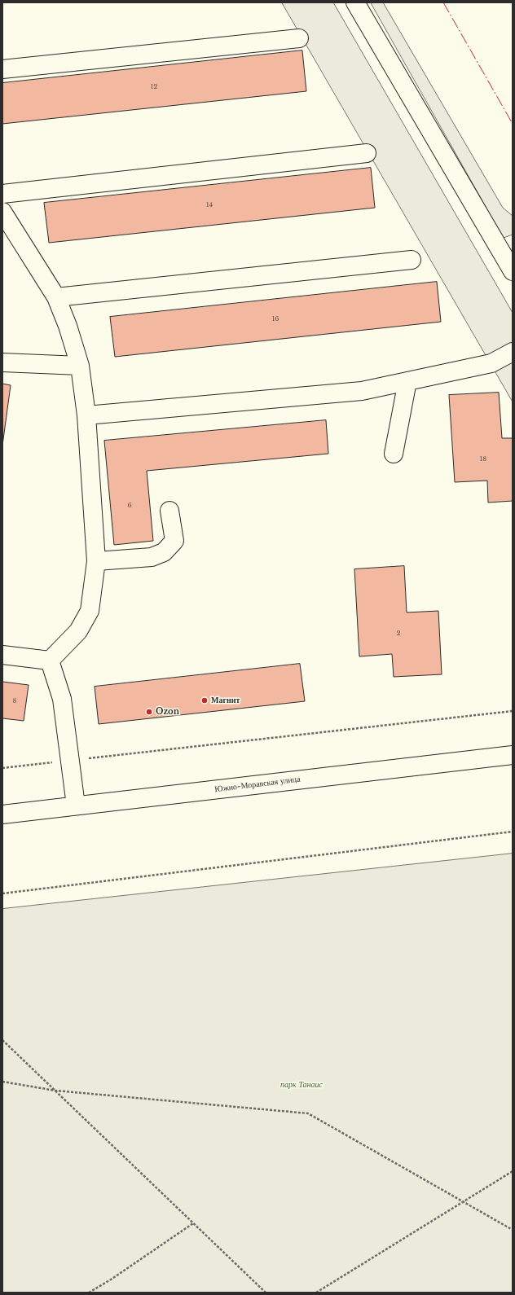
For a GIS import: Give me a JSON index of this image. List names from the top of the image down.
{
  "streets": {
    "main road": ["Южно-Моравская улица"]
  },
  "parks": ["парк Танаис"],
  "places": ["Магнит", "Ozon"],
  "house_numbers": [
    "12",
    "14",
    "16",
    "18",
    "6",
    "2",
    "8"
  ]
}
